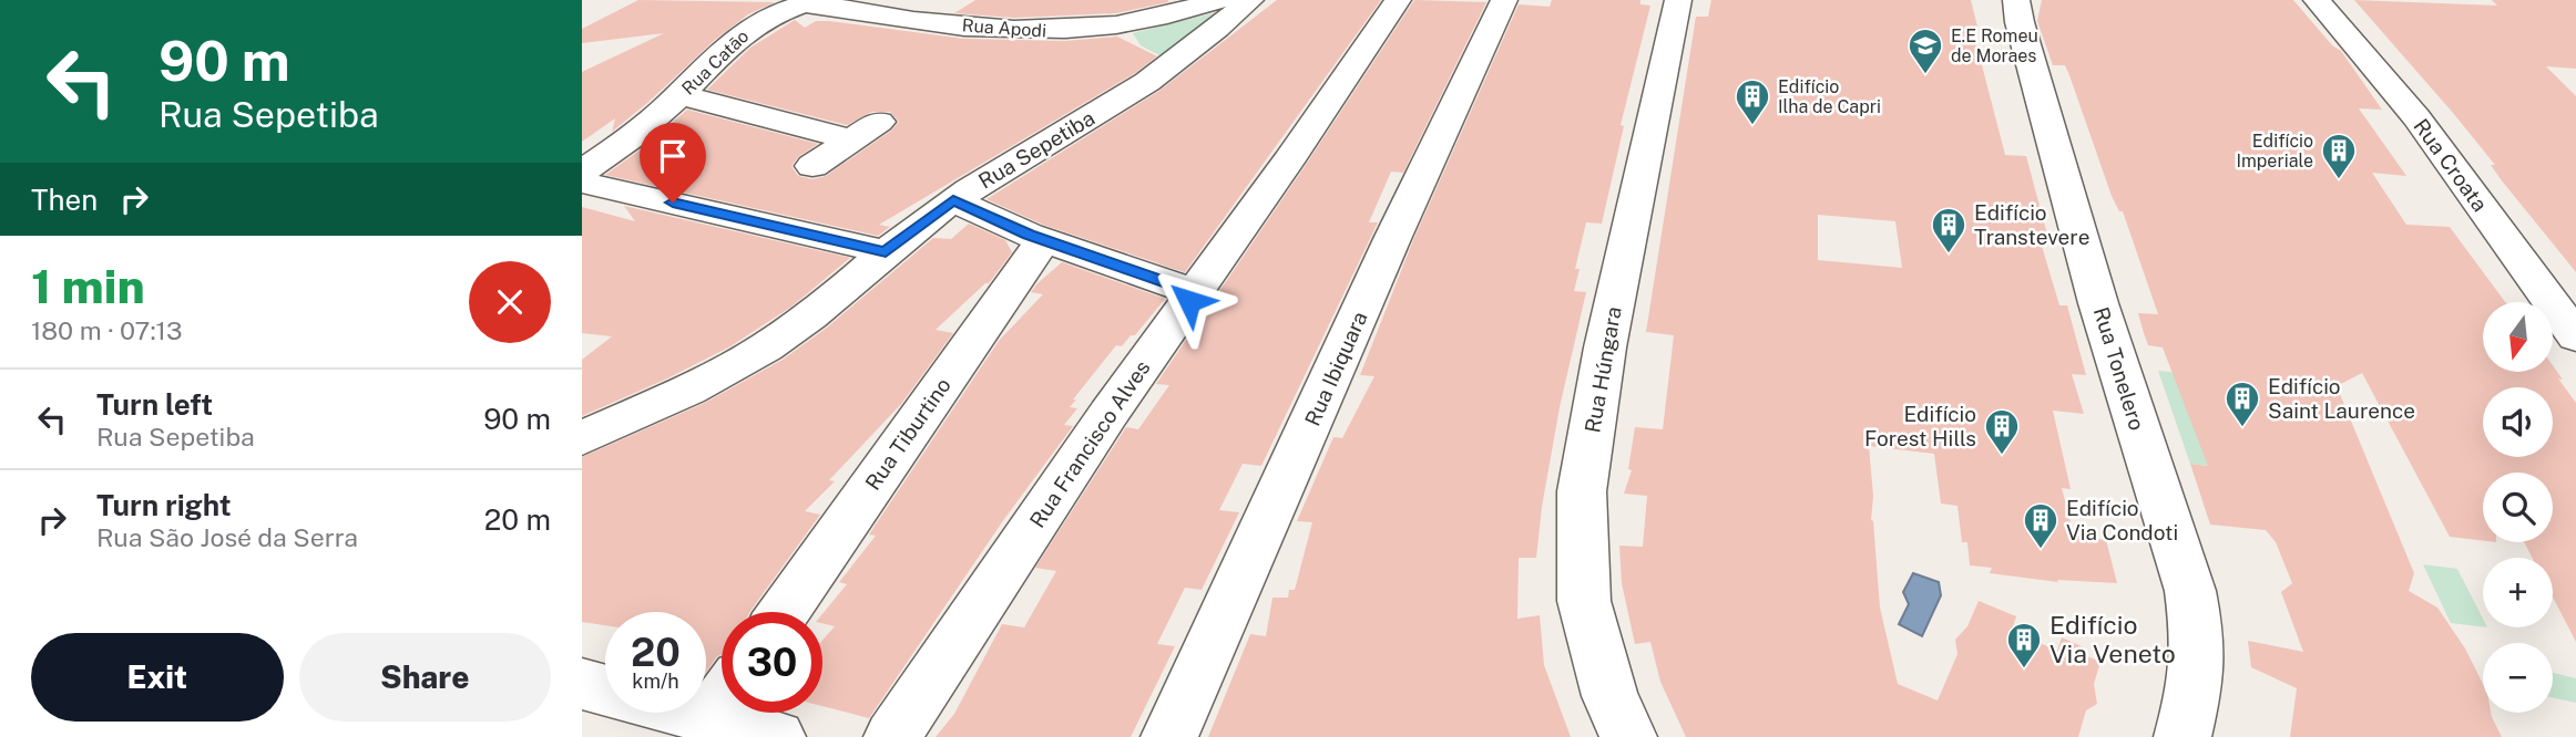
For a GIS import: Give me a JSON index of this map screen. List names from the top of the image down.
{
  "streets": {
    "street": [
      "Rua Apodi",
      "Rua Catão",
      "Rua Sepetiba",
      "Rua Croata",
      "Rua Ibiquara",
      "Rua Tonelero",
      "Rua Húngara",
      "Rua Tiburtino",
      "Rua Francisco Alves"
    ]
  },
  "crossings": [
    ["Rua Apodi", "Rua Catão"],
    ["Rua Apodi", "Rua Sepetiba"]
  ],
  "places": {
    "school or university": ["E.E Romeu de Moraes"],
    "building": [
      "Edifício Ilha de Capri",
      "Edifício Imperiale",
      "Edifício Transtevere",
      "Edifício Saint Laurence",
      "Edifício Forest Hills",
      "Edifício Via Condoti",
      "Edifício Via Veneto"
    ]
  },
  "north": "bottom",
  "page": {
    "turn": ["90 m", "Rua Sepetiba"],
    "then": "Then",
    "heading": ["1 min", "180 m · 07:13"],
    "map_buttons": ["+", "−"],
    "list": [
      {
        "name": "Turn left",
        "note": "Rua Sepetiba",
        "value": "90 m"
      },
      {
        "name": "Turn right",
        "note": "Rua São José da Serra",
        "value": "20 m"
      }
    ],
    "speed": "20 km/h",
    "limit": "30",
    "buttons": ["Exit", "Share"]
  }
}
